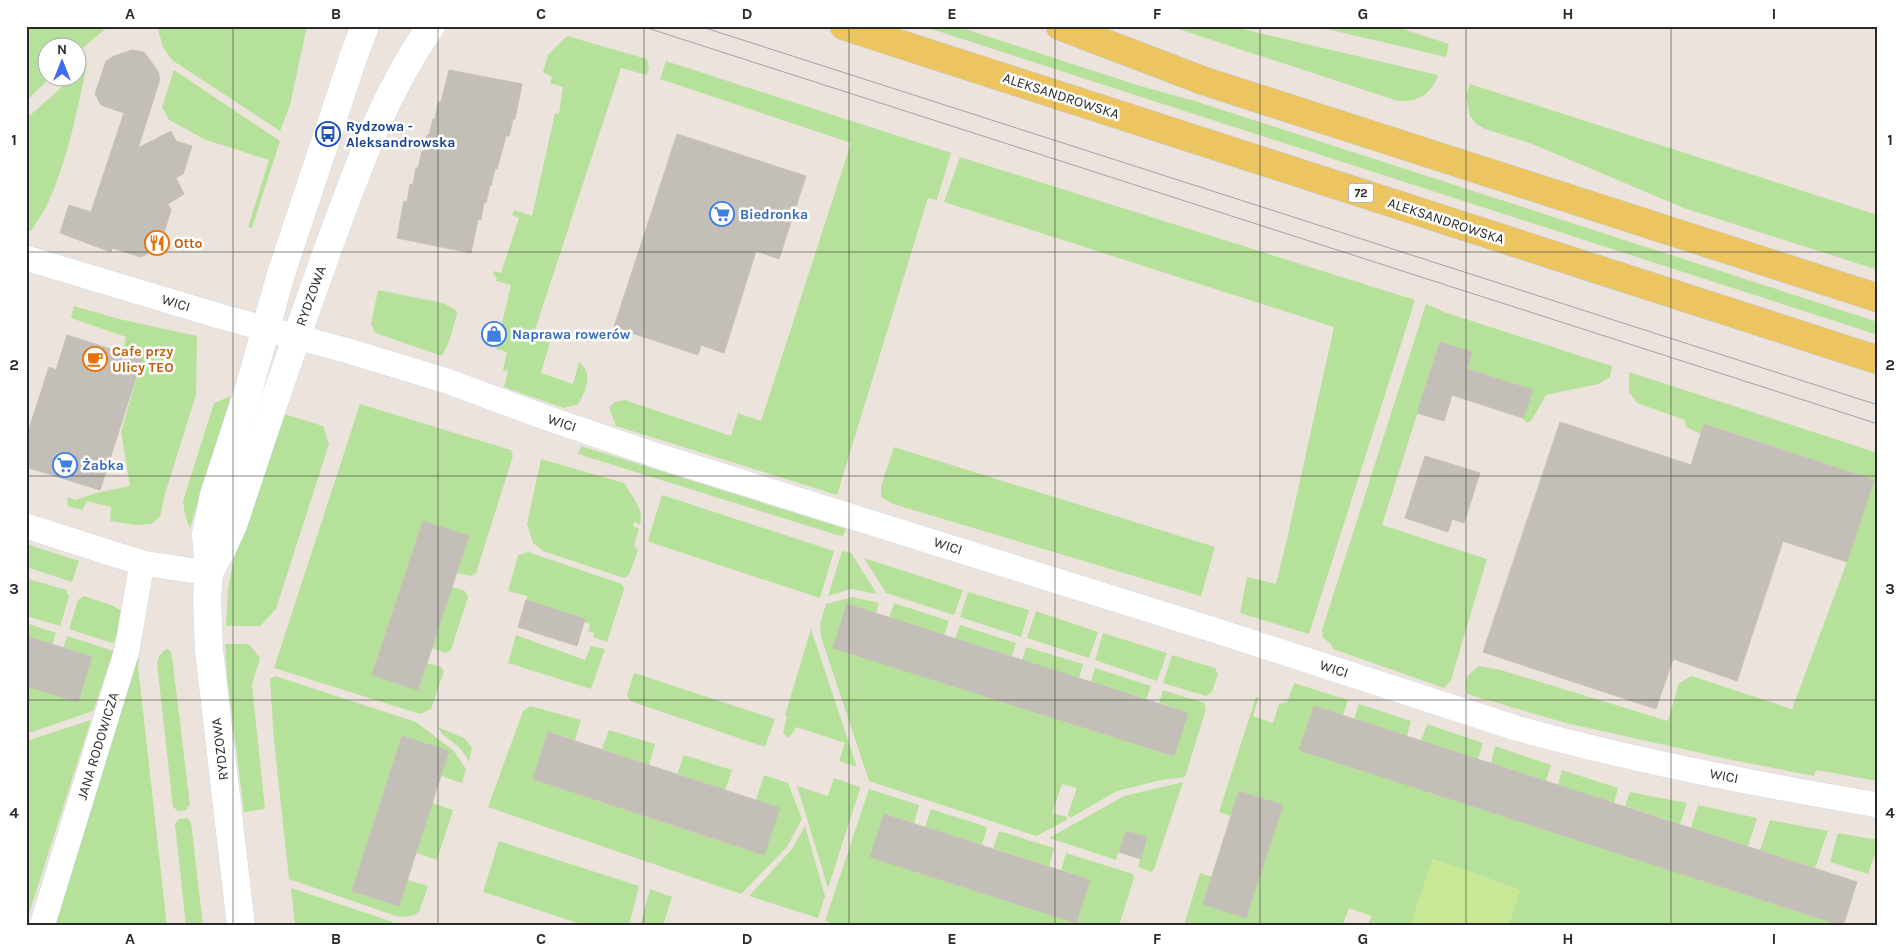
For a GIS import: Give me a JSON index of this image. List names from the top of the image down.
{
  "streets": {
    "main road": ["ALEKSANDROWSKA", "72"],
    "street": ["RYDZOWA", "WICI", "JANA RODOWICZA"]
  },
  "crossings": [
    ["RYDZOWA", "WICI"]
  ],
  "places": {
    "bus stop": ["Rydzowa - Aleksandrowska"],
    "supermarket": ["Biedronka", "Żabka"],
    "restaurant": ["Otto"],
    "shop": ["Naprawa rowerów"],
    "cafe": ["Cafe przy Ulicy TEO"]
  },
  "north": "top",
  "grid": {
    "columns": [
      "A",
      "B",
      "C",
      "D",
      "E",
      "F",
      "G",
      "H",
      "I"
    ],
    "rows": [
      "1",
      "2",
      "3",
      "4"
    ]
  }
}
